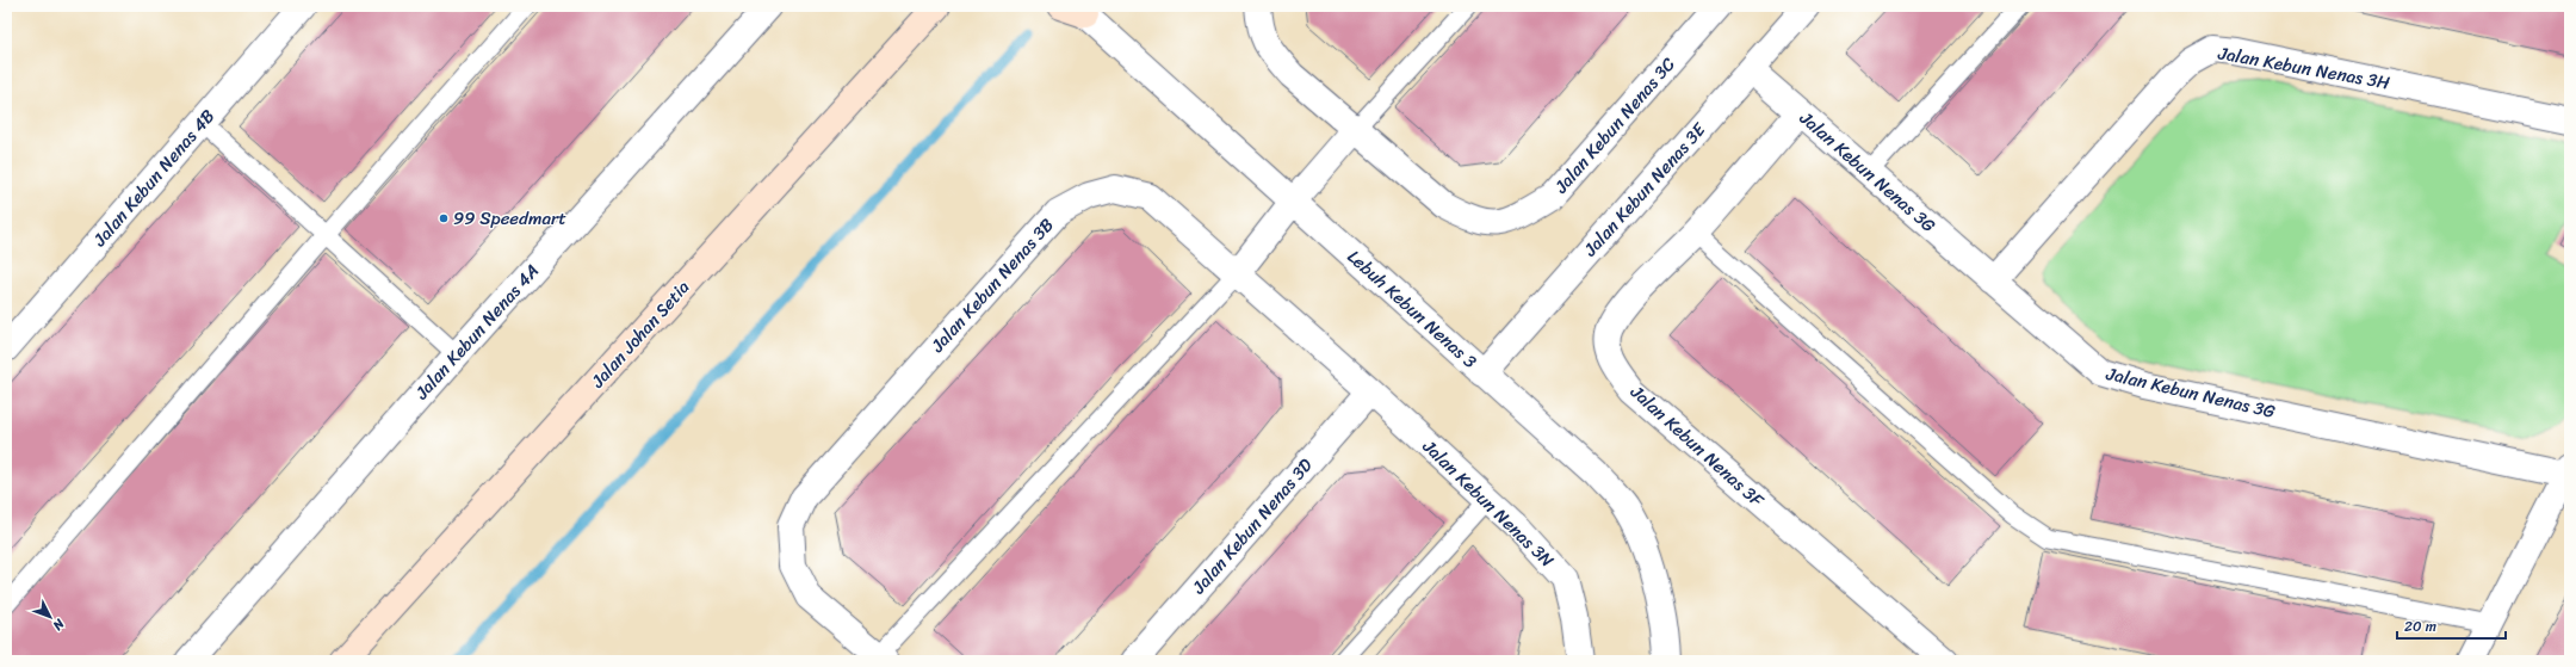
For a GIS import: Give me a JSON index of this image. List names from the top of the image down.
{
  "streets": {
    "main road": ["Jalan Johan Setia"],
    "street": [
      "Jalan Kebun Nenas 3H",
      "Jalan Kebun Nenas 3C",
      "Jalan Kebun Nenas 3G",
      "Jalan Kebun Nenas 4B",
      "Jalan Kebun Nenas 3E",
      "Jalan Kebun Nenas 3B",
      "Lebuh Kebun Nenas 3",
      "Jalan Kebun Nenas 4A",
      "Jalan Kebun Nenas 3F",
      "Jalan Kebun Nenas 3N",
      "Jalan Kebun Nenas 3D"
    ]
  },
  "crossings": [
    ["Jalan Kebun Nenas 3H", "Jalan Kebun Nenas 3G"],
    ["Jalan Kebun Nenas 3G", "Jalan Kebun Nenas 3E"],
    ["Jalan Kebun Nenas 3G", "Jalan Kebun Nenas 3F"],
    ["Jalan Kebun Nenas 3E", "Lebuh Kebun Nenas 3"],
    ["Jalan Kebun Nenas 3B", "Jalan Kebun Nenas 3N"],
    ["Jalan Kebun Nenas 3B", "Jalan Kebun Nenas 3D"],
    ["Jalan Kebun Nenas 3N", "Jalan Kebun Nenas 3D"]
  ],
  "places": ["99 Speedmart"],
  "scale_bar": "20 m",
  "north": "bottom right"
}
